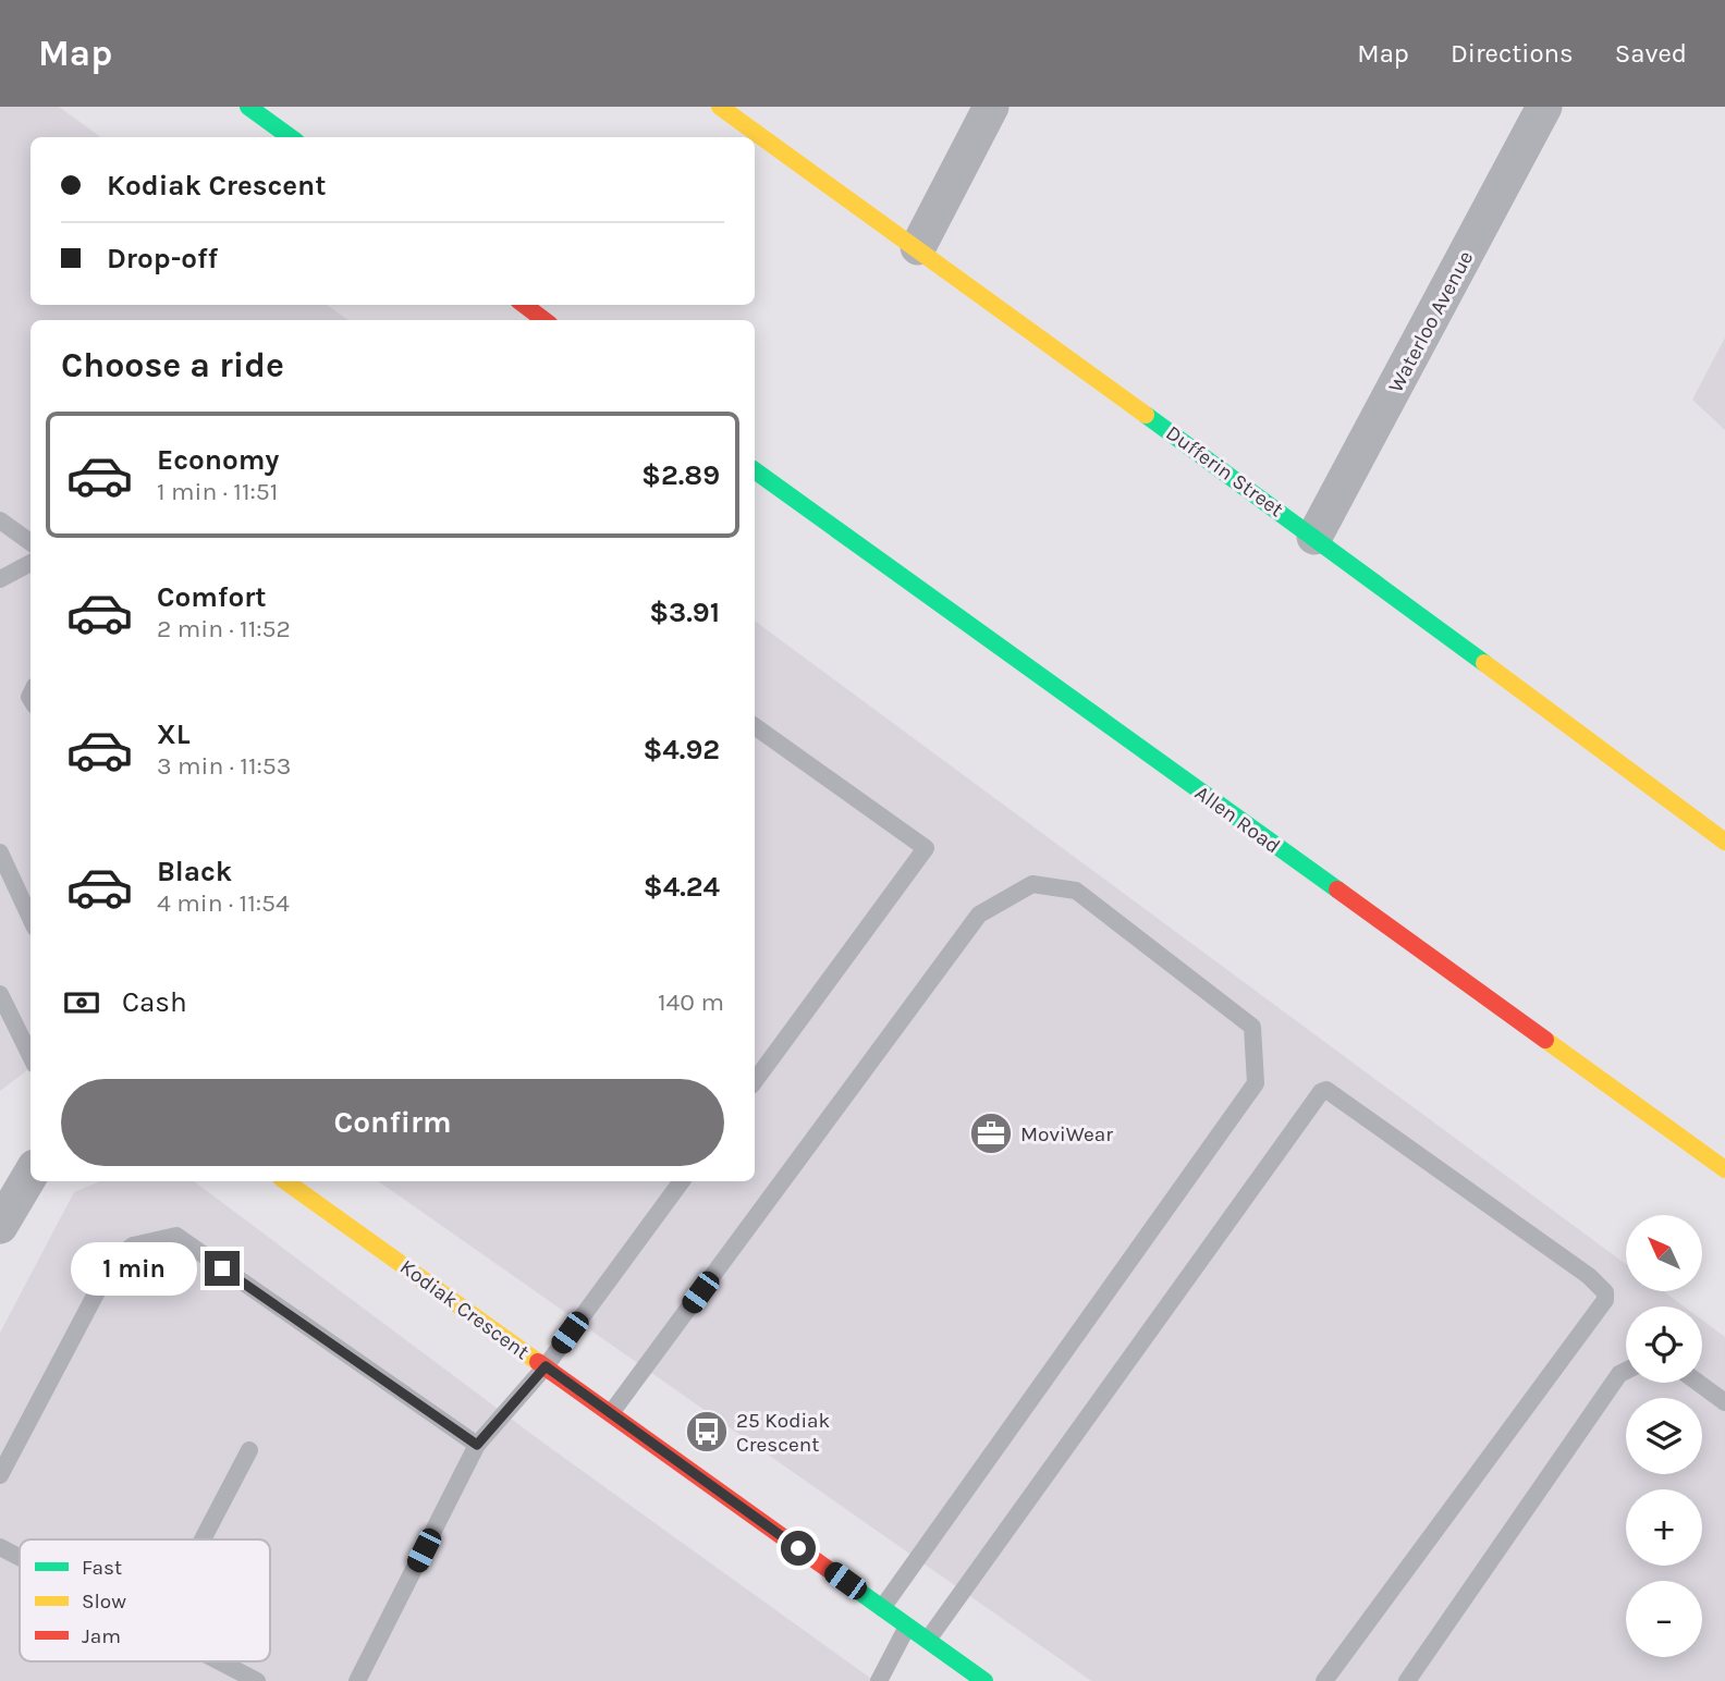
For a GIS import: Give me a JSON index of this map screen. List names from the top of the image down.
{
  "streets": {
    "street": [
      "Waterloo Avenue",
      "Dufferin Street",
      "Allen Road",
      "Kodiak Crescent"
    ]
  },
  "crossings": [
    ["Waterloo Avenue", "Dufferin Street"]
  ],
  "places": {
    "office": ["MoviWear"],
    "bus stop": ["25 Kodiak Crescent"]
  },
  "legend": ["Fast", "Slow", "Jam"],
  "north": "top left",
  "page": {
    "header": "Map",
    "nav": ["Map", "Directions", "Saved"],
    "banner": ["Kodiak Crescent", "Drop-off"],
    "heading": "Choose a ride",
    "list": [
      {
        "name": "Economy",
        "note": "1 min · 11:51",
        "value": "$2.89"
      },
      {
        "name": "Comfort",
        "note": "2 min · 11:52",
        "value": "$3.91"
      },
      {
        "name": "XL",
        "note": "3 min · 11:53",
        "value": "$4.92"
      },
      {
        "name": "Black",
        "note": "4 min · 11:54",
        "value": "$4.24"
      }
    ],
    "pay": ["Cash", "140 m"],
    "buttons": "Confirm",
    "map_buttons": ["+", "−"],
    "bubble": "1 min"
  }
}
